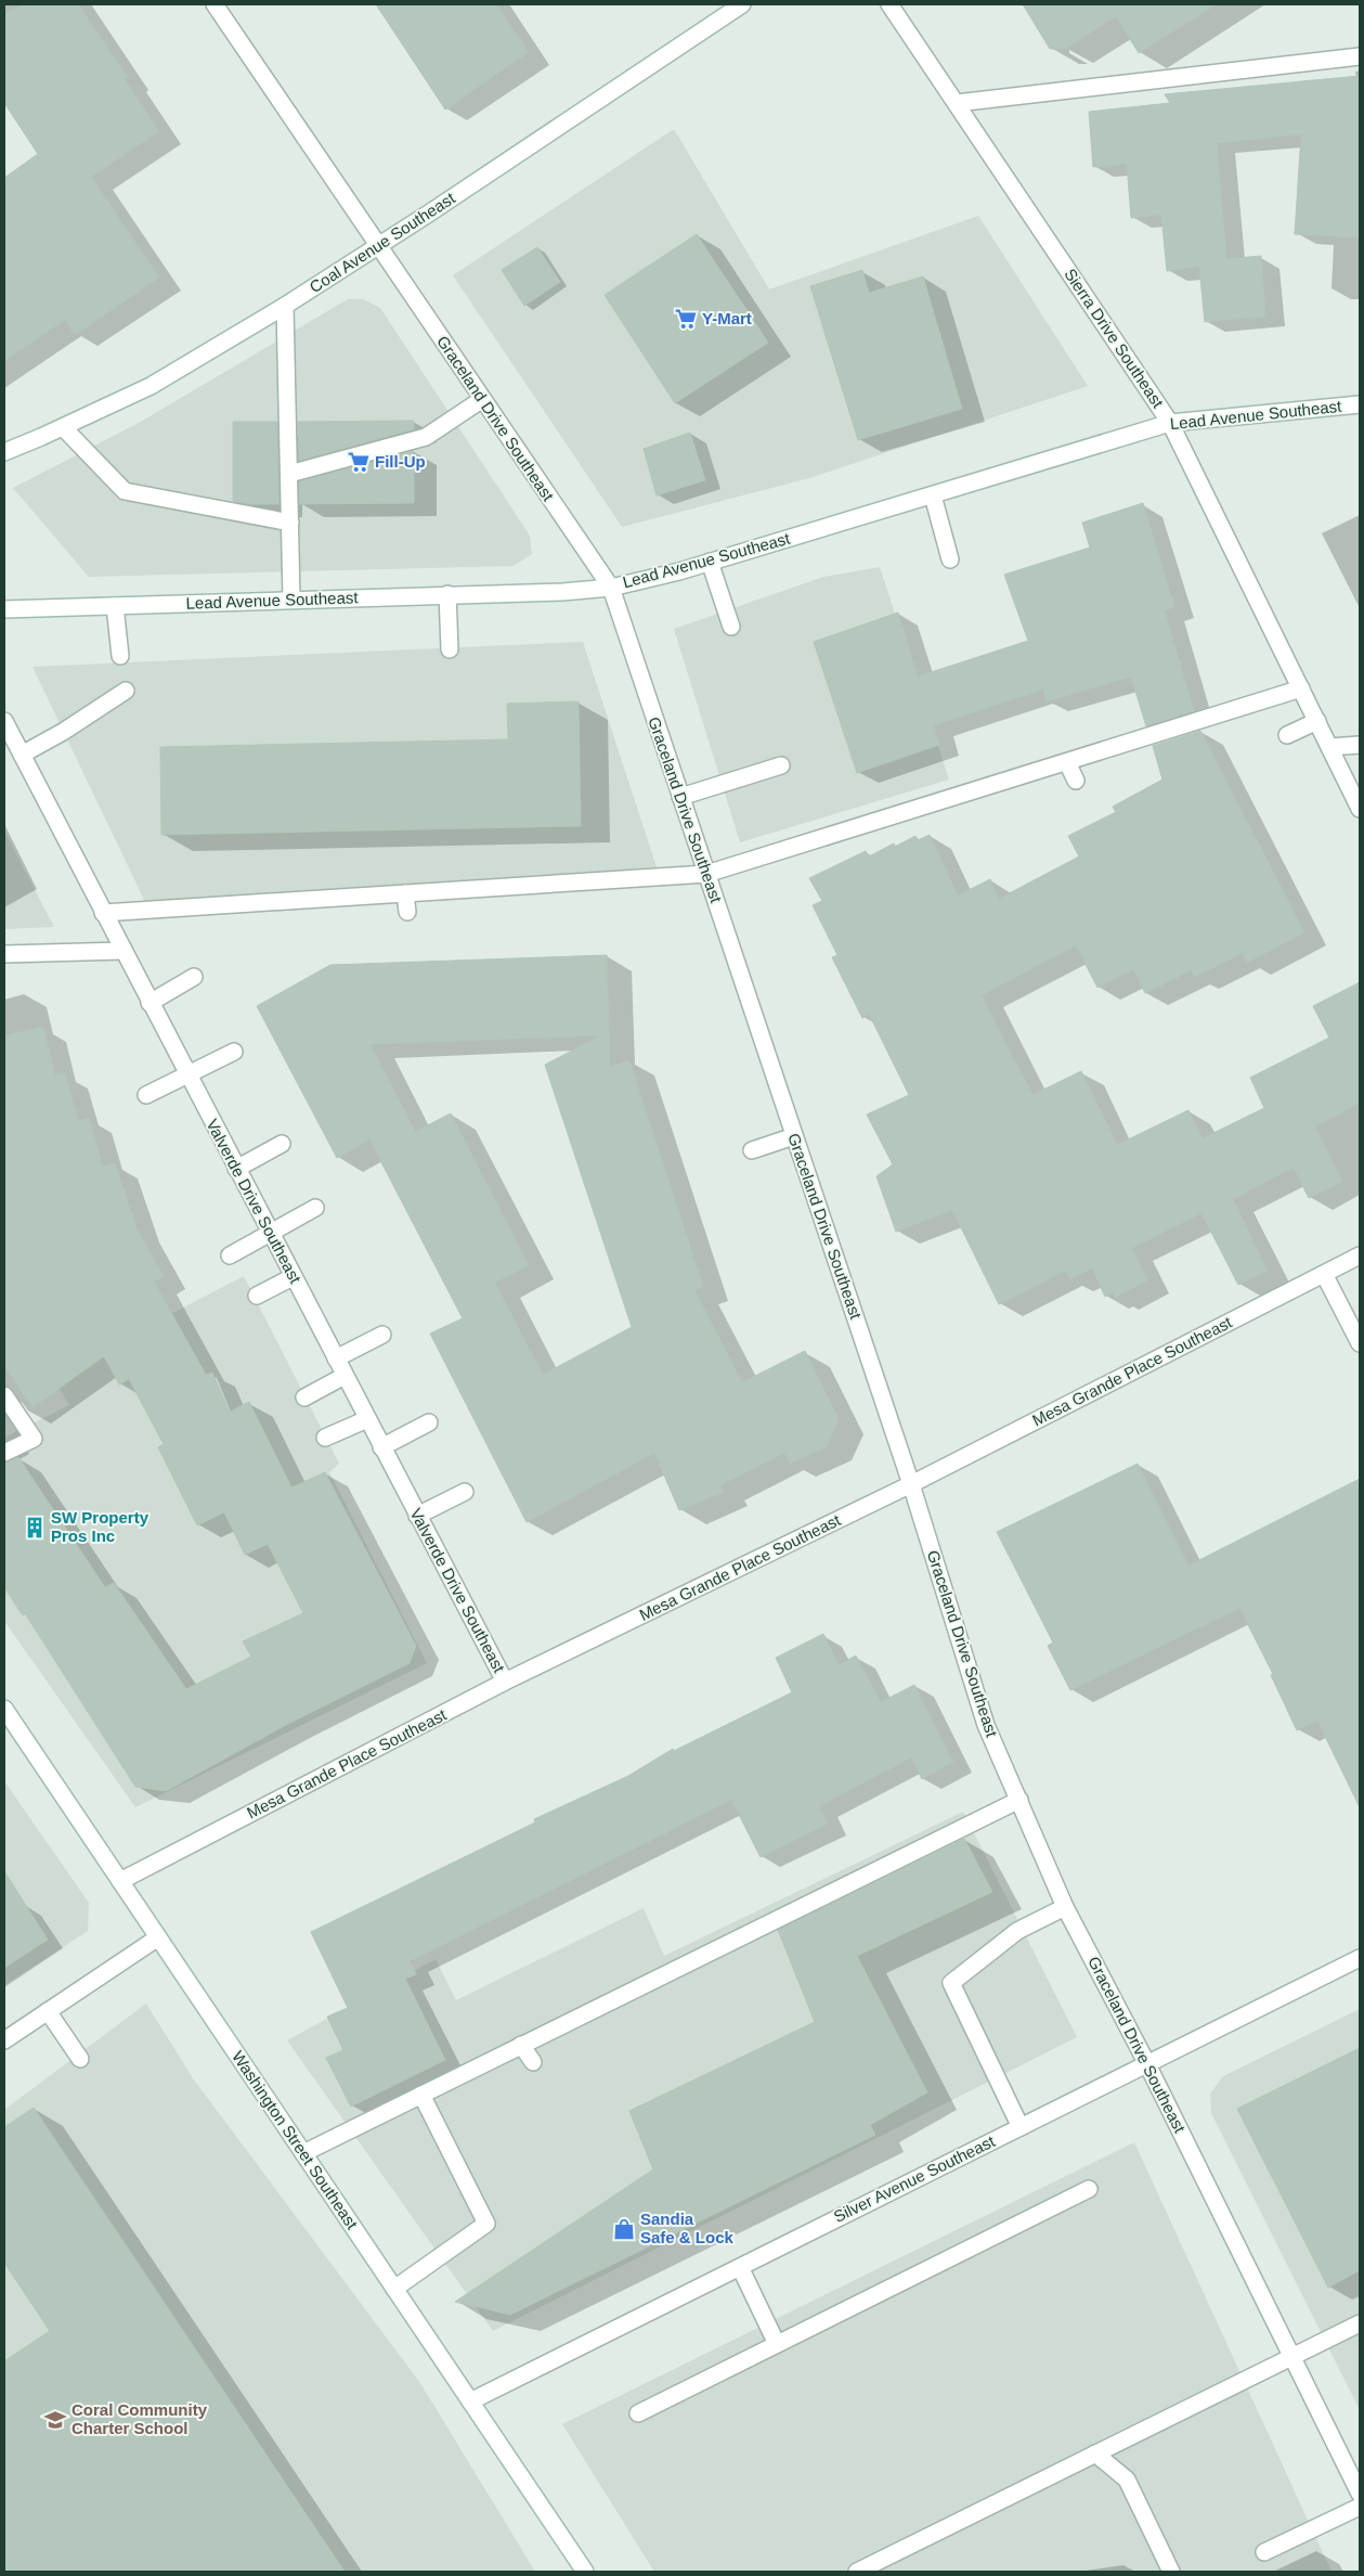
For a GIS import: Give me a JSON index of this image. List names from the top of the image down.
{
  "streets": {
    "street": [
      "Coal Avenue Southeast",
      "Sierra Drive Southeast",
      "Lead Avenue Southeast",
      "Graceland Drive Southeast",
      "Valverde Drive Southeast",
      "Mesa Grande Place Southeast",
      "Washington Street Southeast",
      "Silver Avenue Southeast"
    ]
  },
  "crossings": [
    ["Coal Avenue Southeast", "Graceland Drive Southeast"],
    ["Sierra Drive Southeast", "Lead Avenue Southeast"],
    ["Lead Avenue Southeast", "Graceland Drive Southeast"],
    ["Graceland Drive Southeast", "Mesa Grande Place Southeast"],
    ["Graceland Drive Southeast", "Silver Avenue Southeast"],
    ["Valverde Drive Southeast", "Mesa Grande Place Southeast"],
    ["Mesa Grande Place Southeast", "Washington Street Southeast"],
    ["Washington Street Southeast", "Silver Avenue Southeast"]
  ],
  "places": {
    "supermarket": ["Y-Mart", "Fill-Up"],
    "building": ["SW Property Pros Inc"],
    "shop": ["Sandia Safe & Lock"],
    "school or university": ["Coral Community Charter School"]
  }
}
